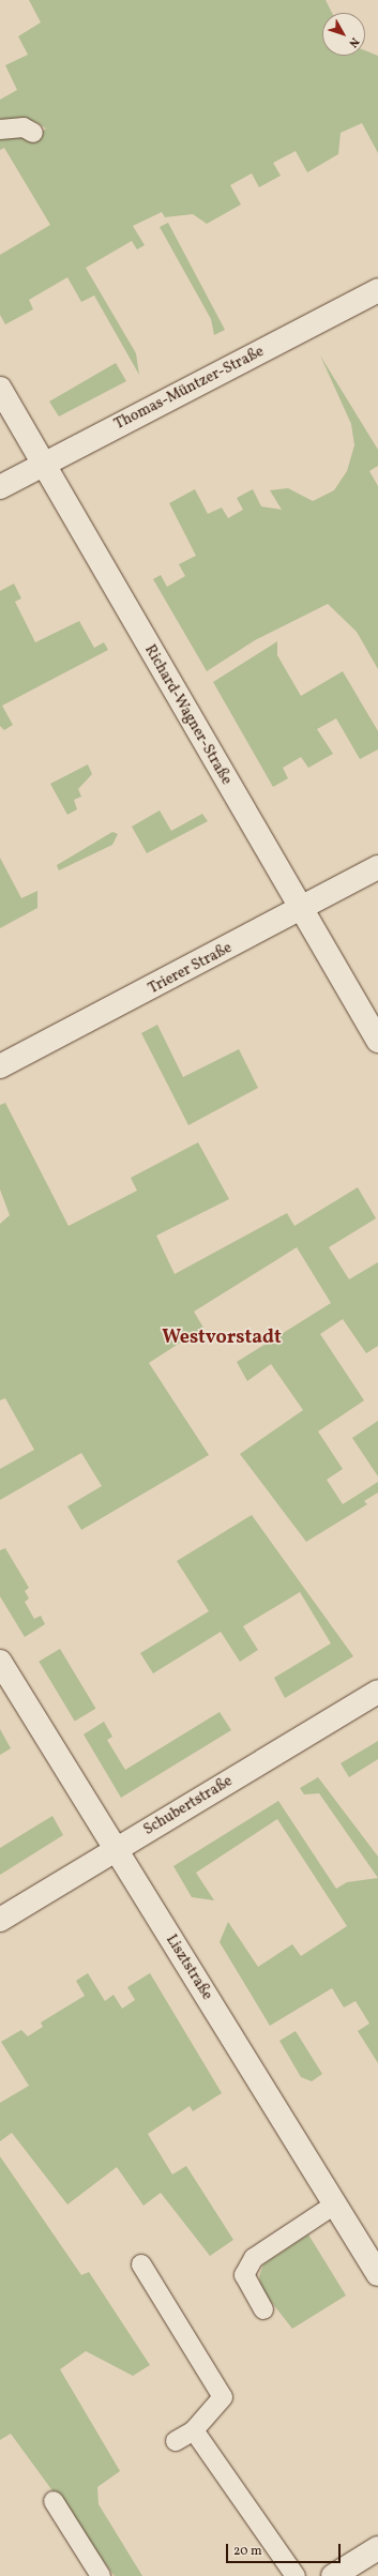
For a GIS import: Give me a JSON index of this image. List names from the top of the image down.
{
  "streets": {
    "street": [
      "Thomas-Müntzer-Straße",
      "Richard-Wagner-Straße",
      "Trierer Straße",
      "Schubertstraße",
      "Lisztstraße"
    ]
  },
  "crossings": [
    ["Thomas-Müntzer-Straße", "Richard-Wagner-Straße"],
    ["Richard-Wagner-Straße", "Trierer Straße"],
    ["Schubertstraße", "Lisztstraße"]
  ],
  "districts": ["Westvorstadt"],
  "scale_bar": "20 m",
  "north": "bottom right"
}
